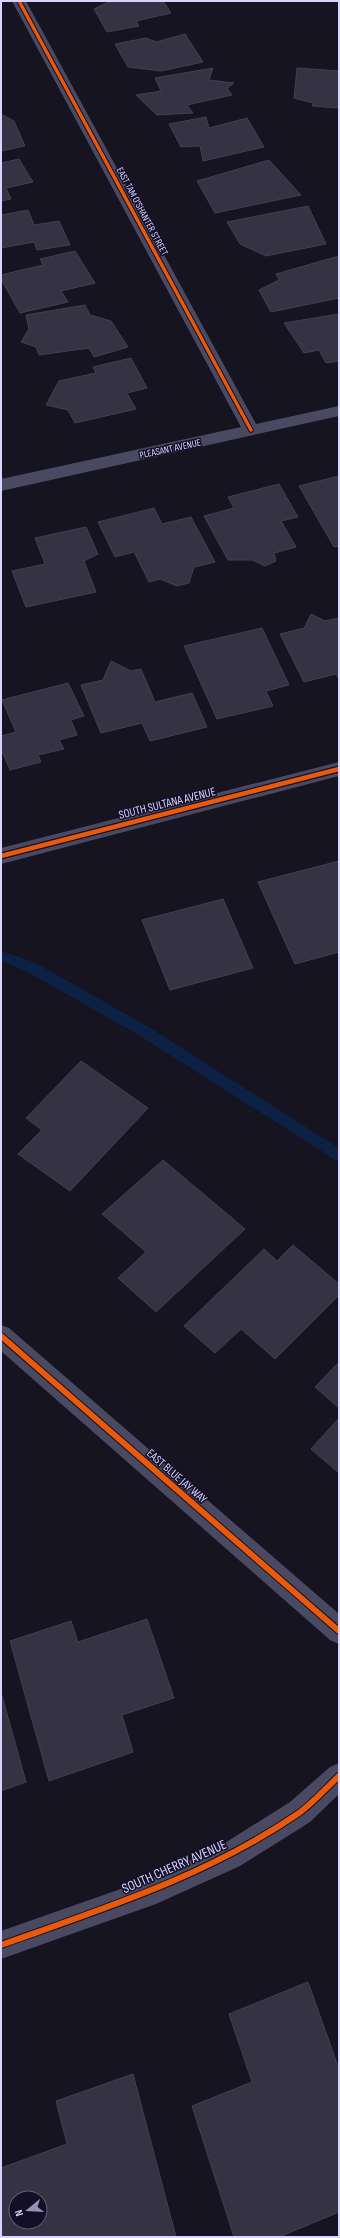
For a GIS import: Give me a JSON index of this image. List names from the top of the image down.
{
  "streets": {
    "street": [
      "EAST TAM O'SHANTER STREET",
      "PLEASANT AVENUE",
      "SOUTH SULTANA AVENUE",
      "EAST BLUE JAY WAY",
      "SOUTH CHERRY AVENUE"
    ]
  },
  "crossings": [
    ["EAST TAM O'SHANTER STREET", "PLEASANT AVENUE"]
  ],
  "north": "left"
}
